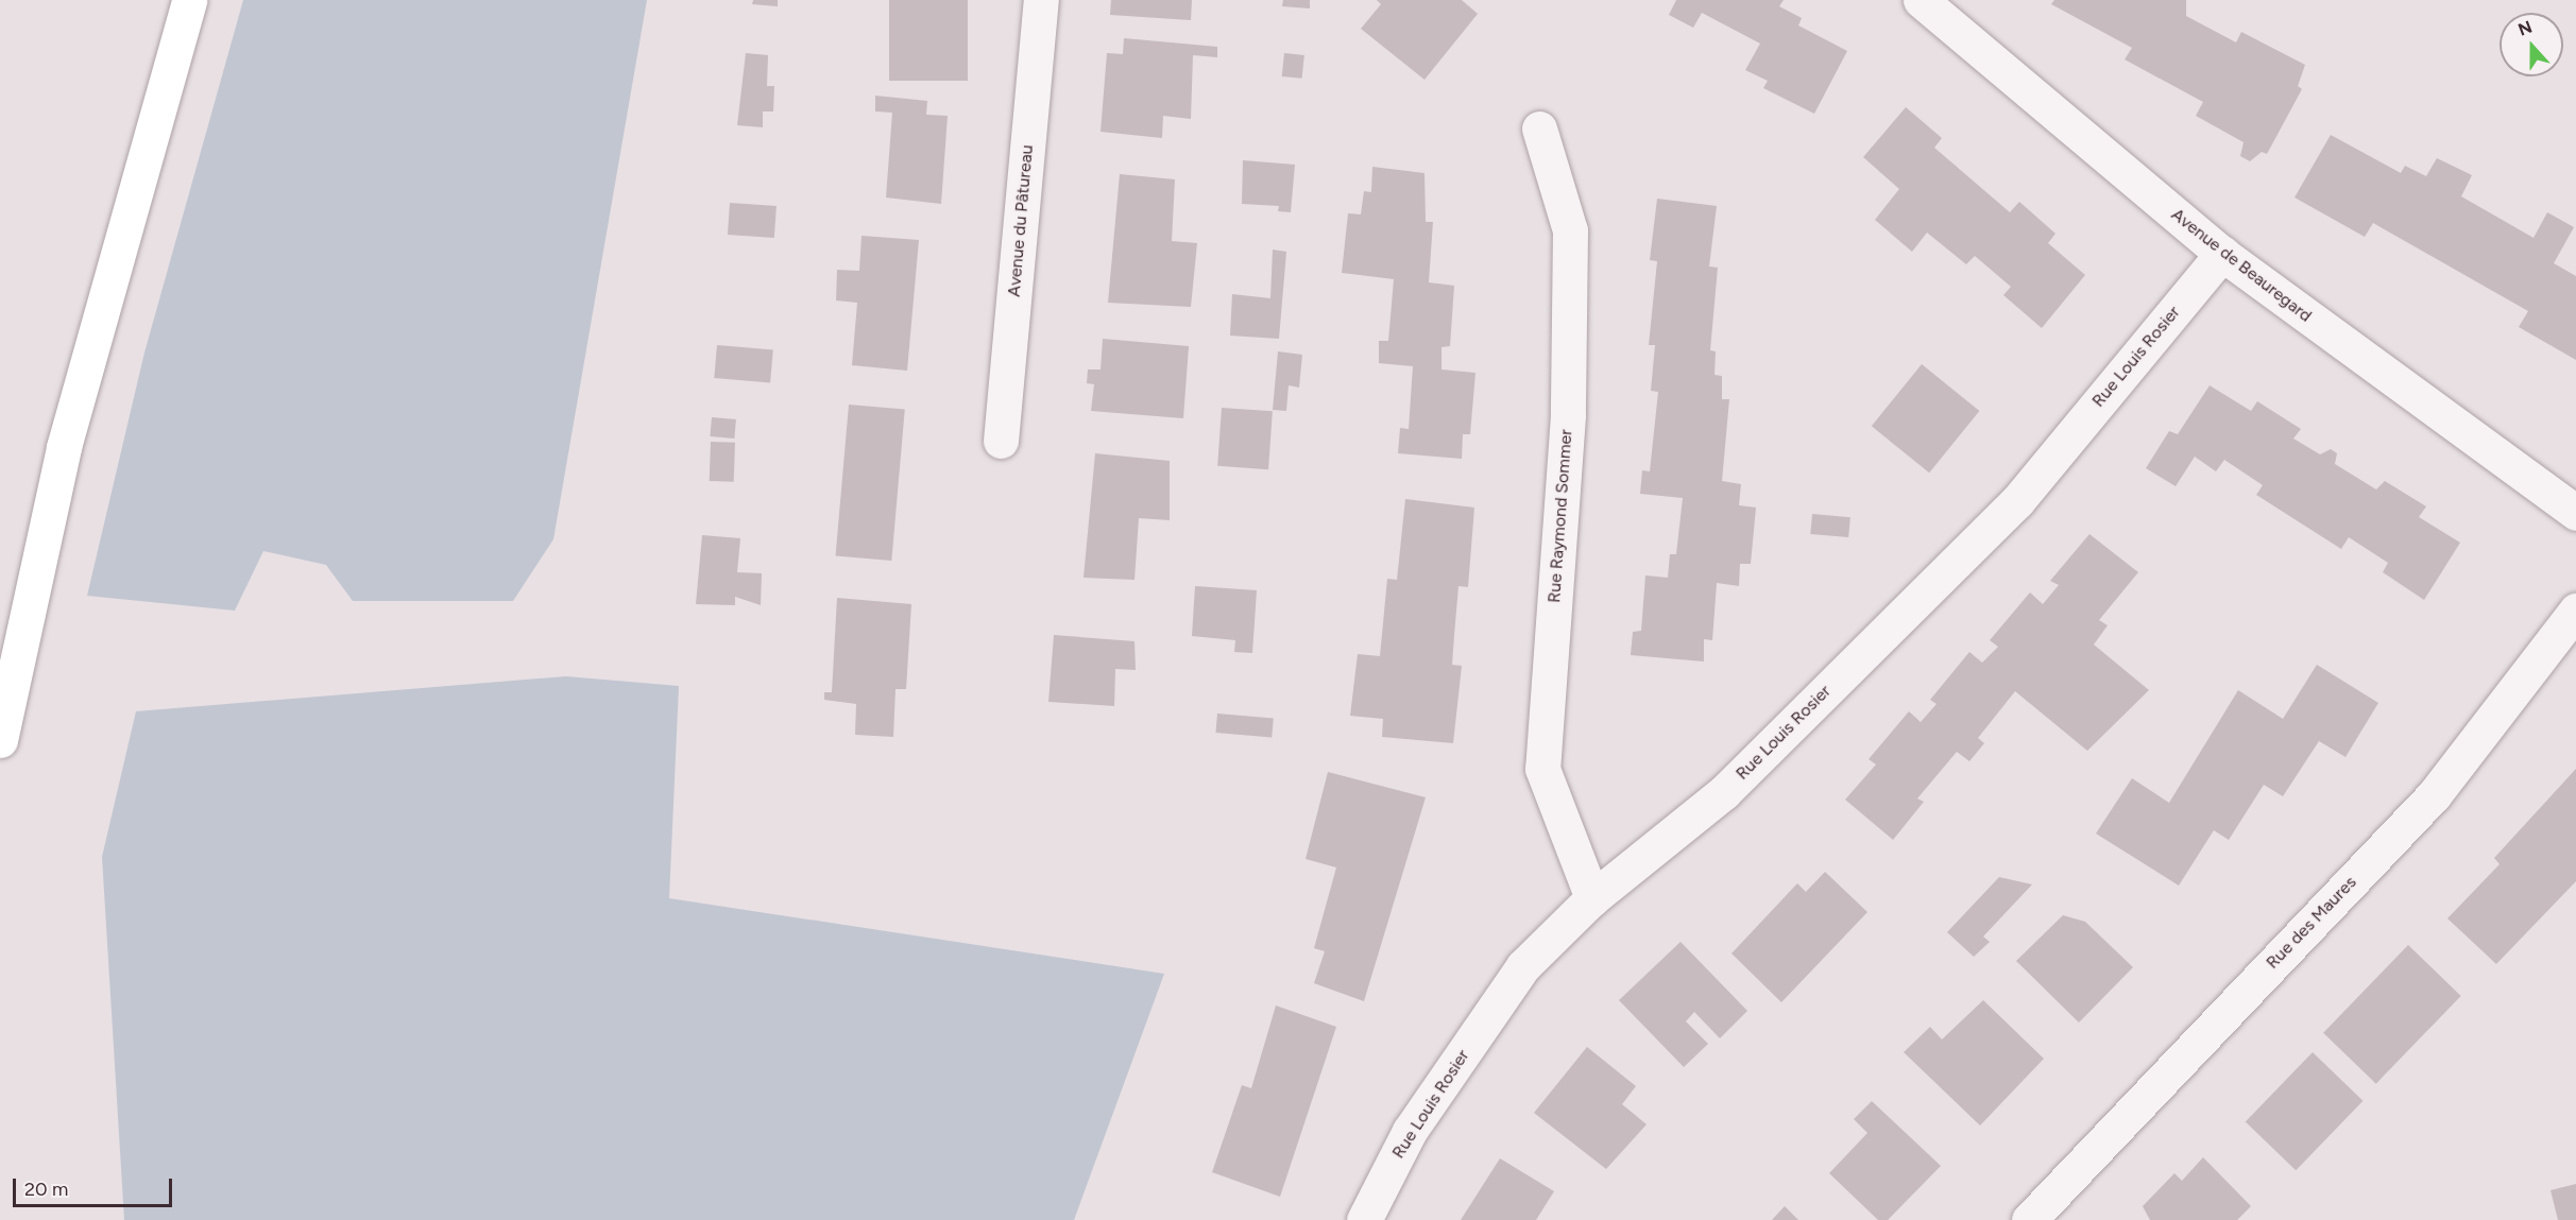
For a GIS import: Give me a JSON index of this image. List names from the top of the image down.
{
  "streets": {
    "street": [
      "Avenue du Pâtureau",
      "Avenue de Beauregard",
      "Rue Louis Rosier",
      "Rue Raymond Sommer",
      "Rue des Maures"
    ]
  },
  "crossings": [
    ["Avenue de Beauregard", "Rue Louis Rosier"],
    ["Rue Louis Rosier", "Rue Raymond Sommer"]
  ],
  "scale_bar": "20 m",
  "north": "top"
}
